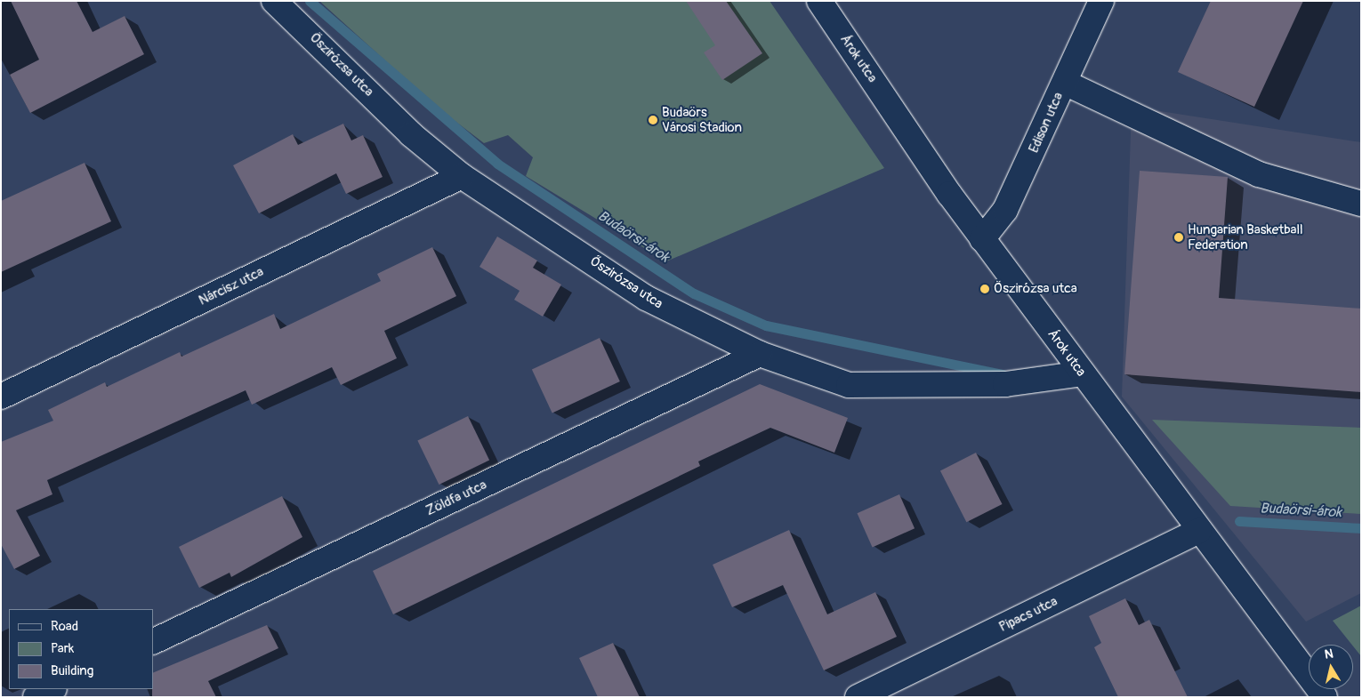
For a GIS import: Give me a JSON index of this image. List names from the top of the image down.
{
  "streets": {
    "street": [
      "Árok utca",
      "Őszirózsa utca",
      "Edison utca",
      "Nárcisz utca",
      "Zöldfa utca",
      "Pipacs utca"
    ]
  },
  "crossings": [
    ["Árok utca", "Őszirózsa utca"],
    ["Árok utca", "Edison utca"],
    ["Árok utca", "Pipacs utca"],
    ["Őszirózsa utca", "Nárcisz utca"],
    ["Őszirózsa utca", "Zöldfa utca"]
  ],
  "water": ["Budaörsi-árok"],
  "places": ["Budaörs Városi Stadion", "Hungarian Basketball Federation", "Őszirózsa utca"],
  "legend": ["Road", "Park", "Building"],
  "north": "top"
}
